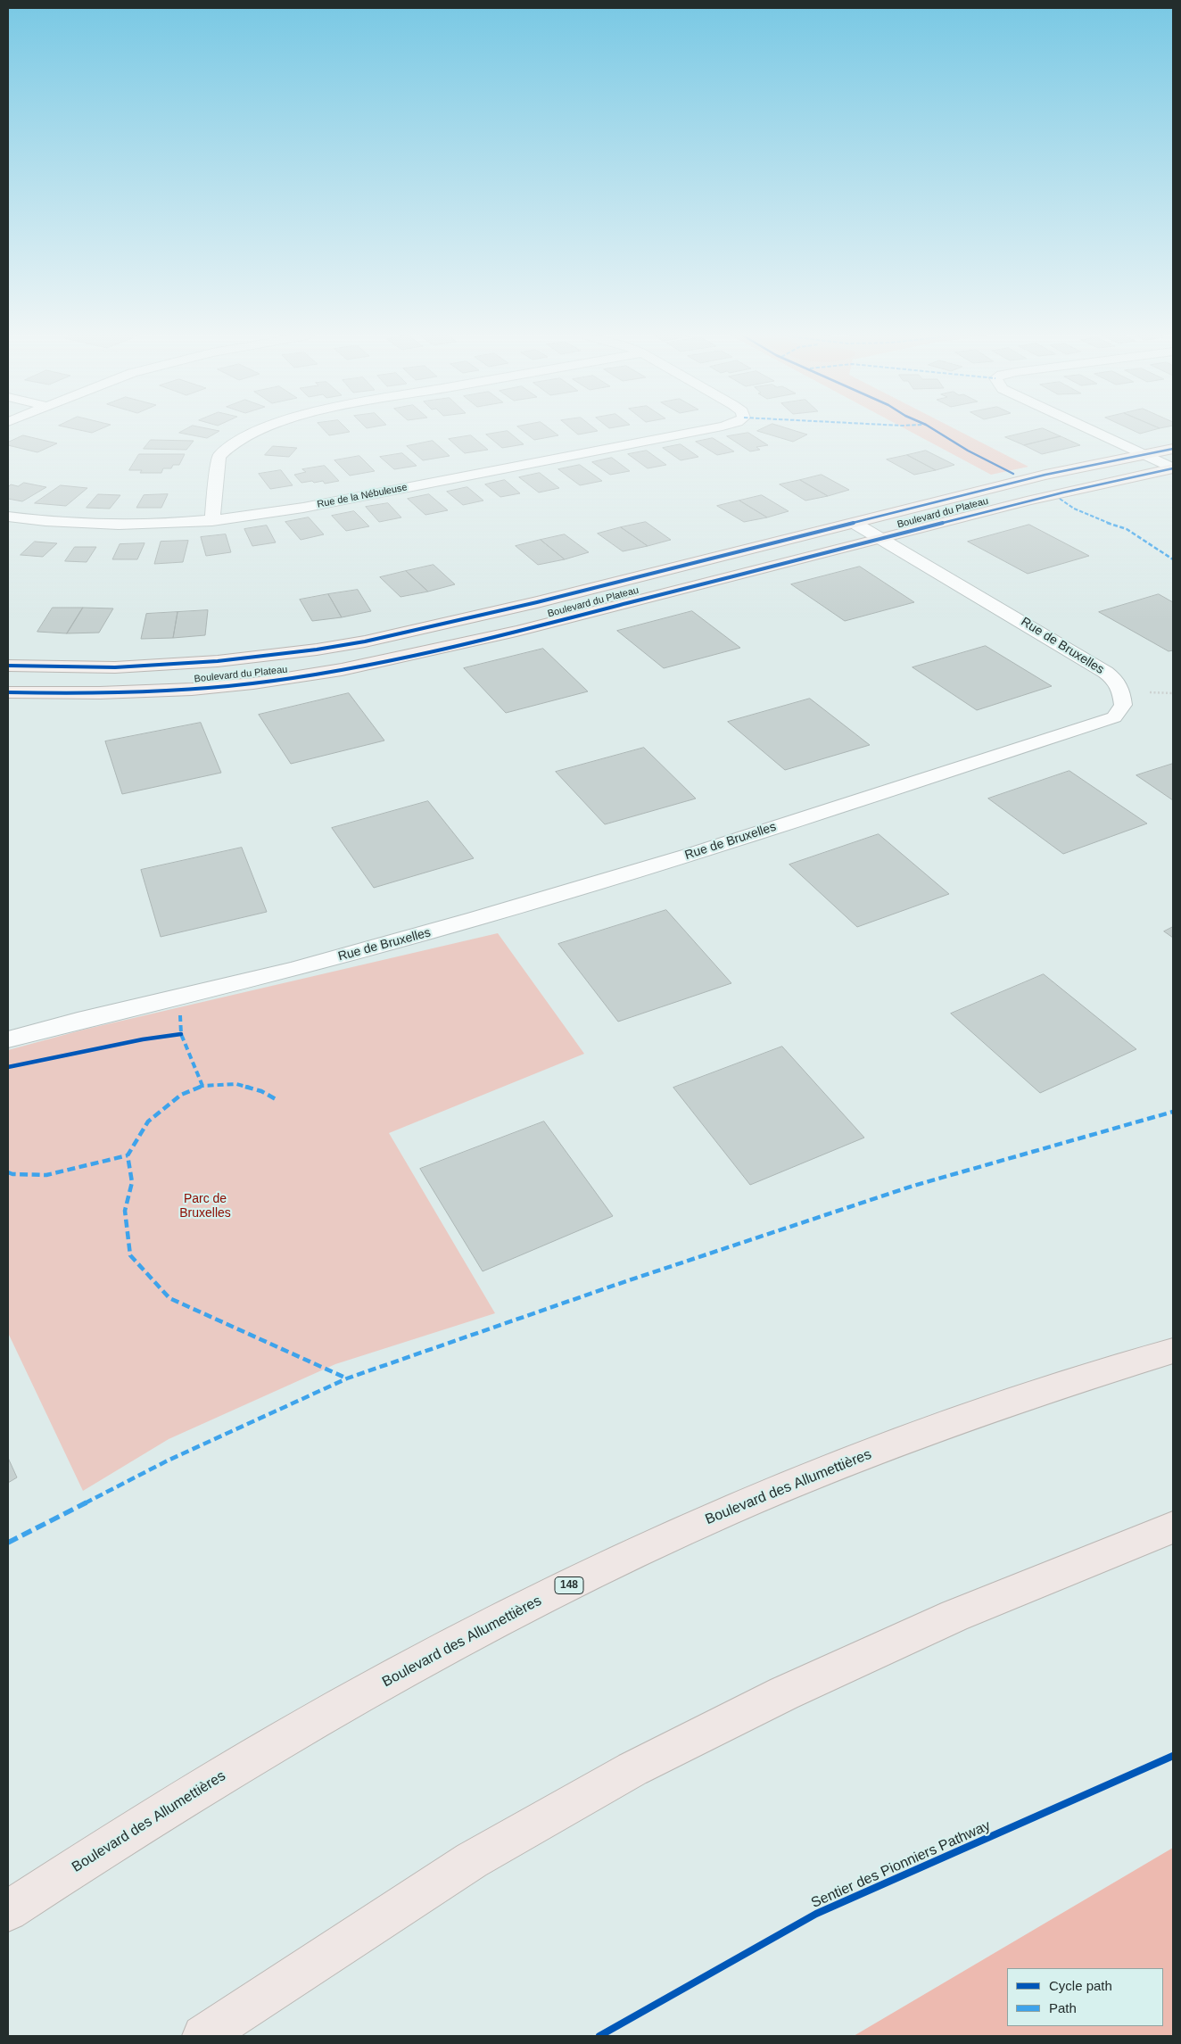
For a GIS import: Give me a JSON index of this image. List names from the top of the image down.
{
  "streets": {
    "highway": ["Boulevard des Allumettières", "148"],
    "main road": ["Boulevard du Plateau"],
    "street": ["Rue de la Nébuleuse", "Rue de Bruxelles"],
    "cycle path": ["Sentier des Pionniers Pathway"]
  },
  "crossings": [
    ["Boulevard du Plateau", "Rue de Bruxelles"]
  ],
  "parks": ["Parc de Bruxelles"],
  "legend": ["Cycle path", "Path"]
}
